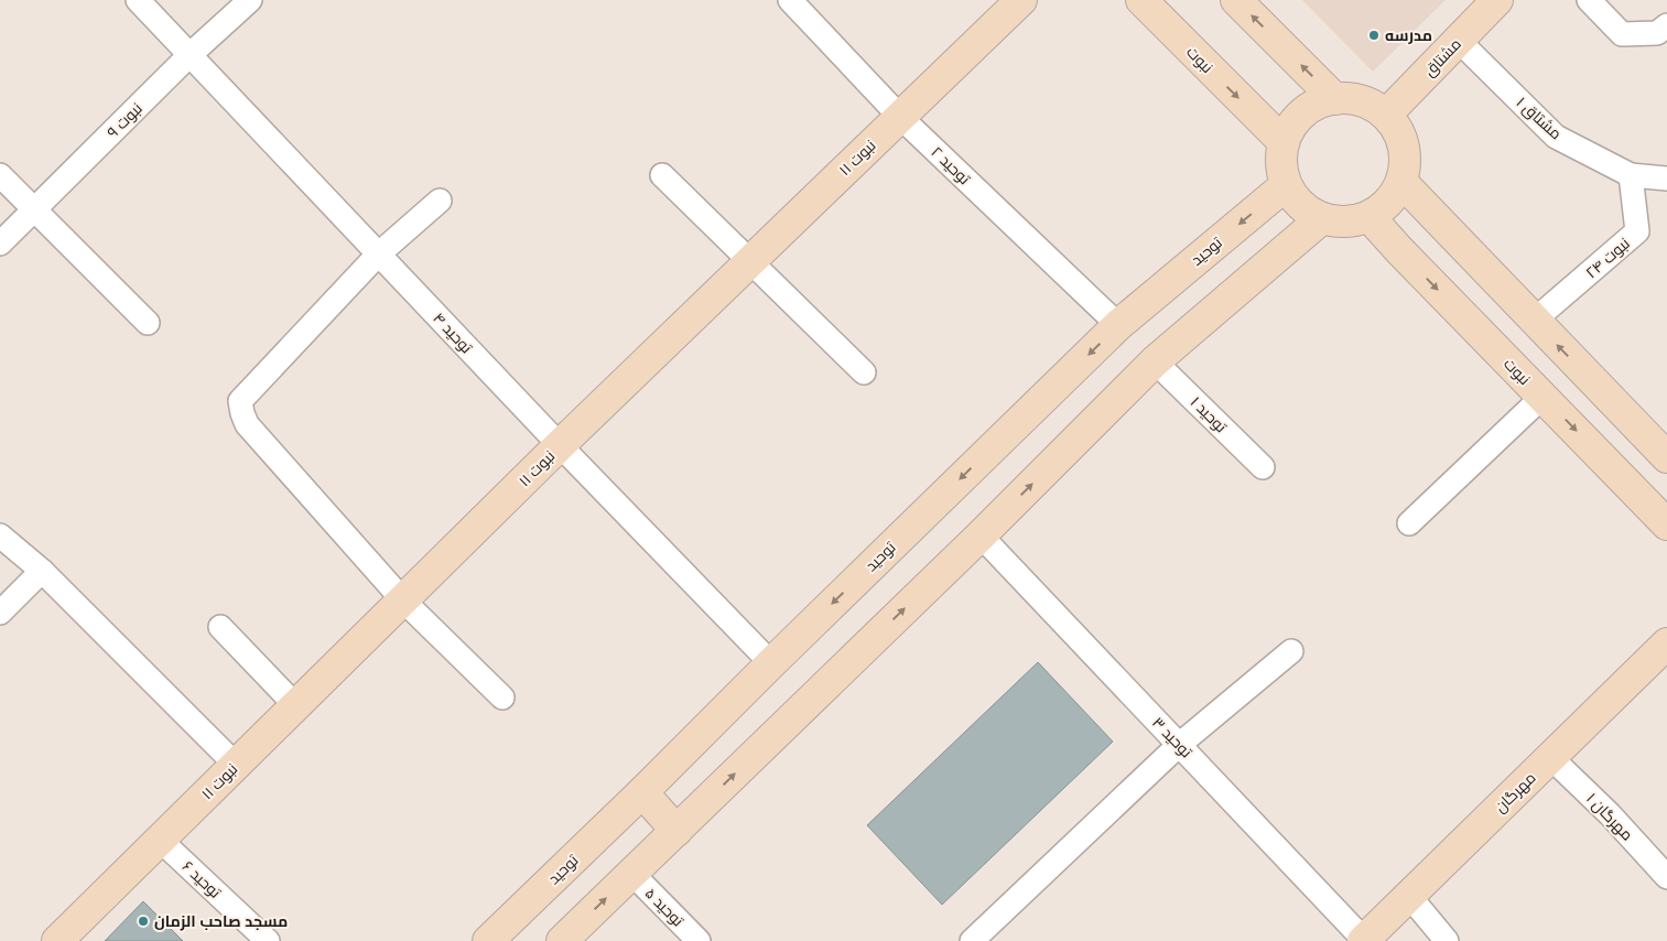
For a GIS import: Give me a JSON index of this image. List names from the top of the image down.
{
  "streets": {
    "street": [
      "مشتاق",
      "نبوت",
      "مشتاق ۱",
      "نبوت ۹",
      "نبوت ۱۱",
      "توحید ۲",
      "توحید",
      "نبوت ۲۴",
      "توحید ۴",
      "توحید ۱",
      "توحید ۳",
      "مهرگان",
      "مهرگان ۱",
      "توحید ۶",
      "توحید ۵"
    ]
  },
  "crossings": [
    ["مشتاق", "نبوت"],
    ["مشتاق", "مشتاق ۱"],
    ["مشتاق", "توحید"],
    ["نبوت", "توحید"],
    ["مشتاق ۱", "نبوت ۲۴"],
    ["نبوت ۹", "توحید ۴"],
    ["نبوت ۱۱", "توحید ۲"],
    ["نبوت ۱۱", "توحید ۴"],
    ["نبوت ۱۱", "توحید ۶"],
    ["توحید ۲", "توحید"],
    ["توحید", "توحید ۴"],
    ["توحید ۳", "مهرگان"],
    ["مهرگان", "مهرگان ۱"]
  ],
  "places": ["مدرسه", "مسجد صاحب الزمان"]
}
